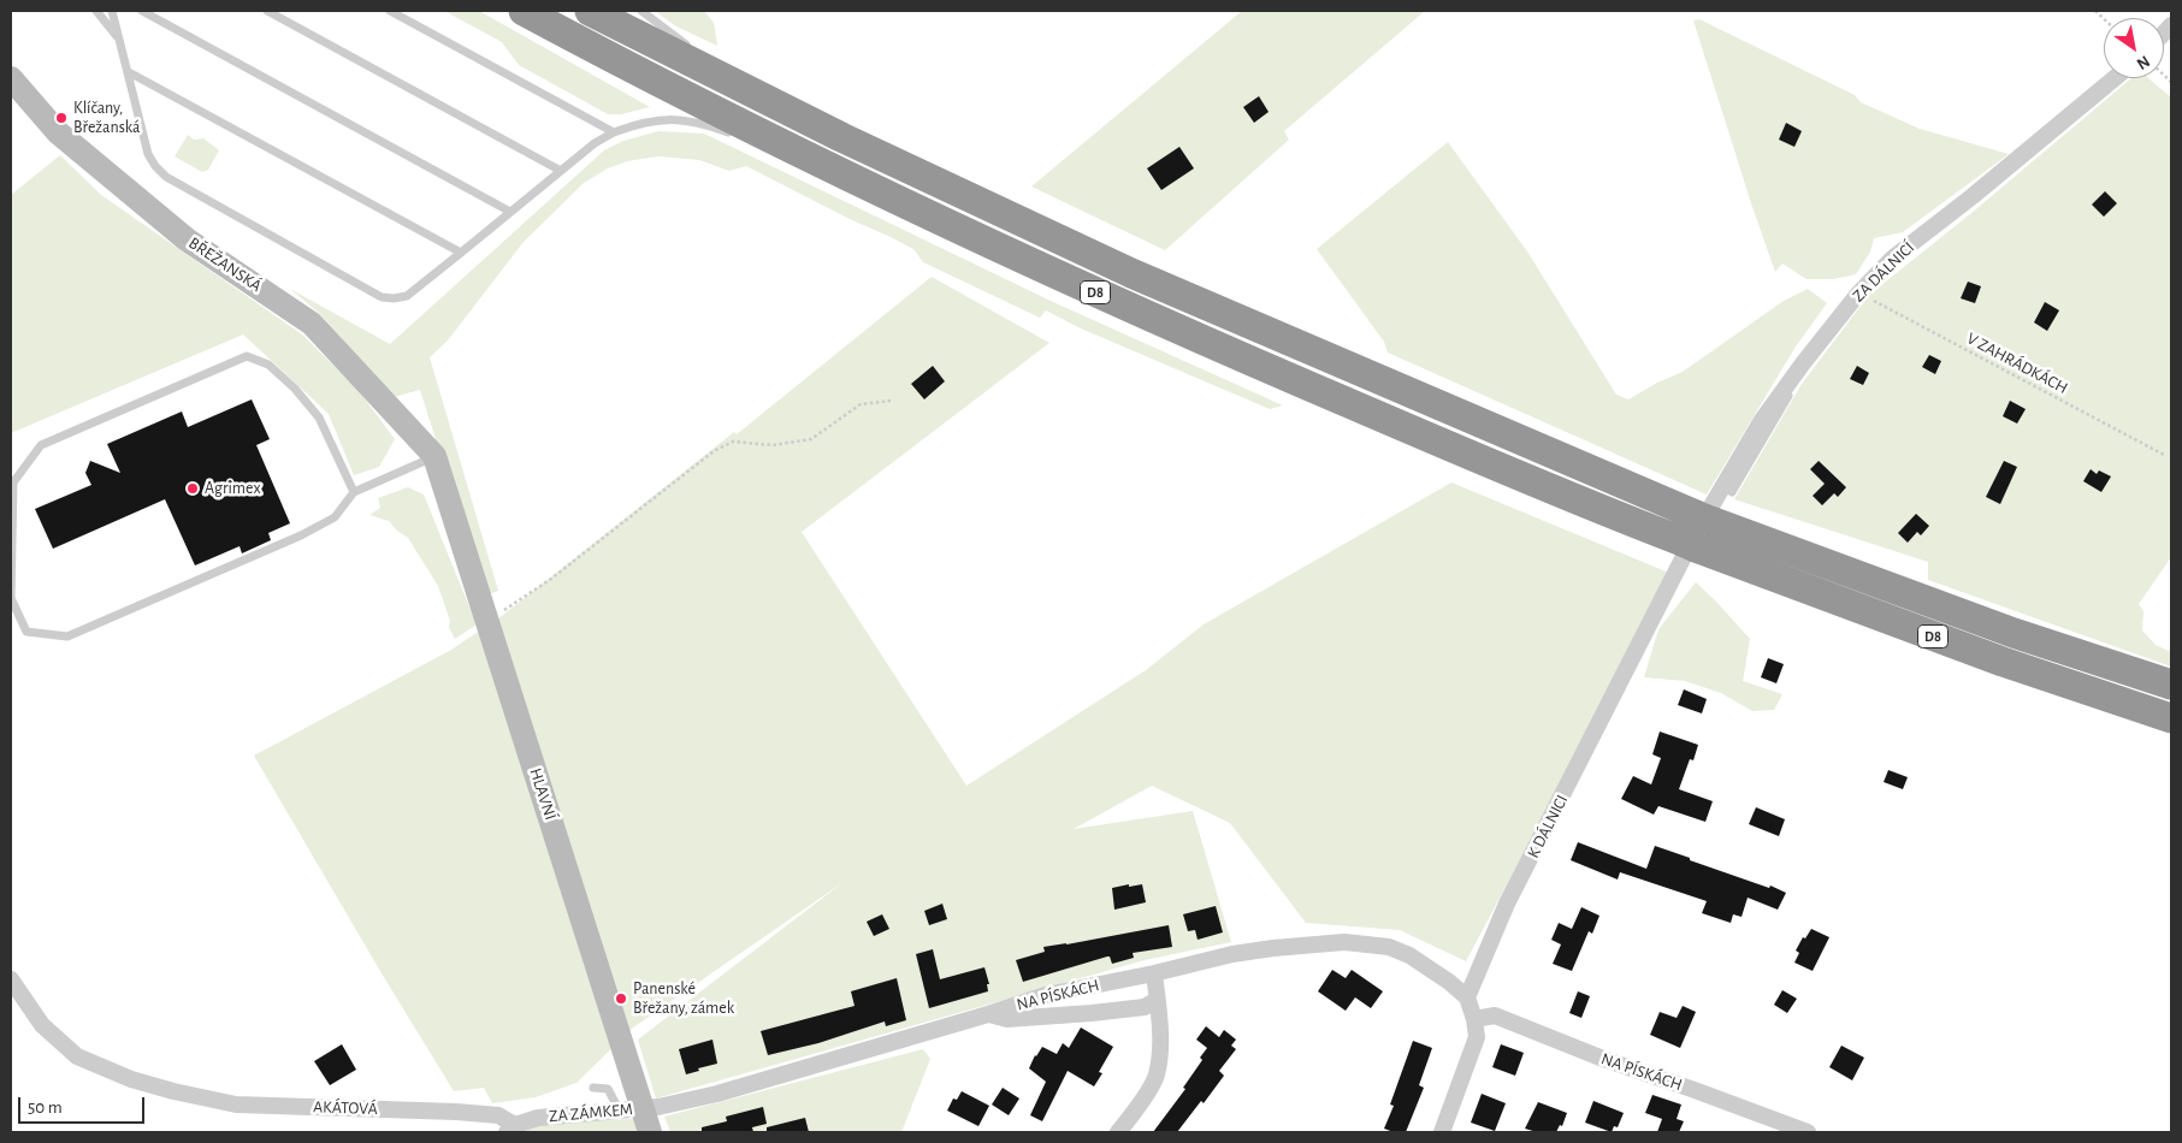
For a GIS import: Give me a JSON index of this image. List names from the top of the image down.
{
  "streets": {
    "highway": ["D8"],
    "street": [
      "BŘEŽANSKÁ",
      "ZA DÁLNICÍ",
      "HLAVNÍ",
      "K DÁLNICI",
      "NA PÍSKÁCH",
      "AKÁTOVÁ",
      "ZA ZÁMKEM"
    ],
    "path": ["V ZAHRÁDKÁCH"]
  },
  "crossings": [
    ["BŘEŽANSKÁ", "HLAVNÍ"],
    ["ZA DÁLNICÍ", "D8"],
    ["ZA DÁLNICÍ", "V ZAHRÁDKÁCH"],
    ["ZA DÁLNICÍ", "K DÁLNICI"],
    ["D8", "K DÁLNICI"],
    ["HLAVNÍ", "NA PÍSKÁCH"],
    ["HLAVNÍ", "ZA ZÁMKEM"],
    ["K DÁLNICI", "NA PÍSKÁCH"],
    ["NA PÍSKÁCH", "ZA ZÁMKEM"],
    ["AKÁTOVÁ", "ZA ZÁMKEM"]
  ],
  "places": ["Klíčany, Břežanská", "Agrimex", "Panenské Břežany, zámek"],
  "scale_bar": "50 m",
  "north": "bottom right"
}
